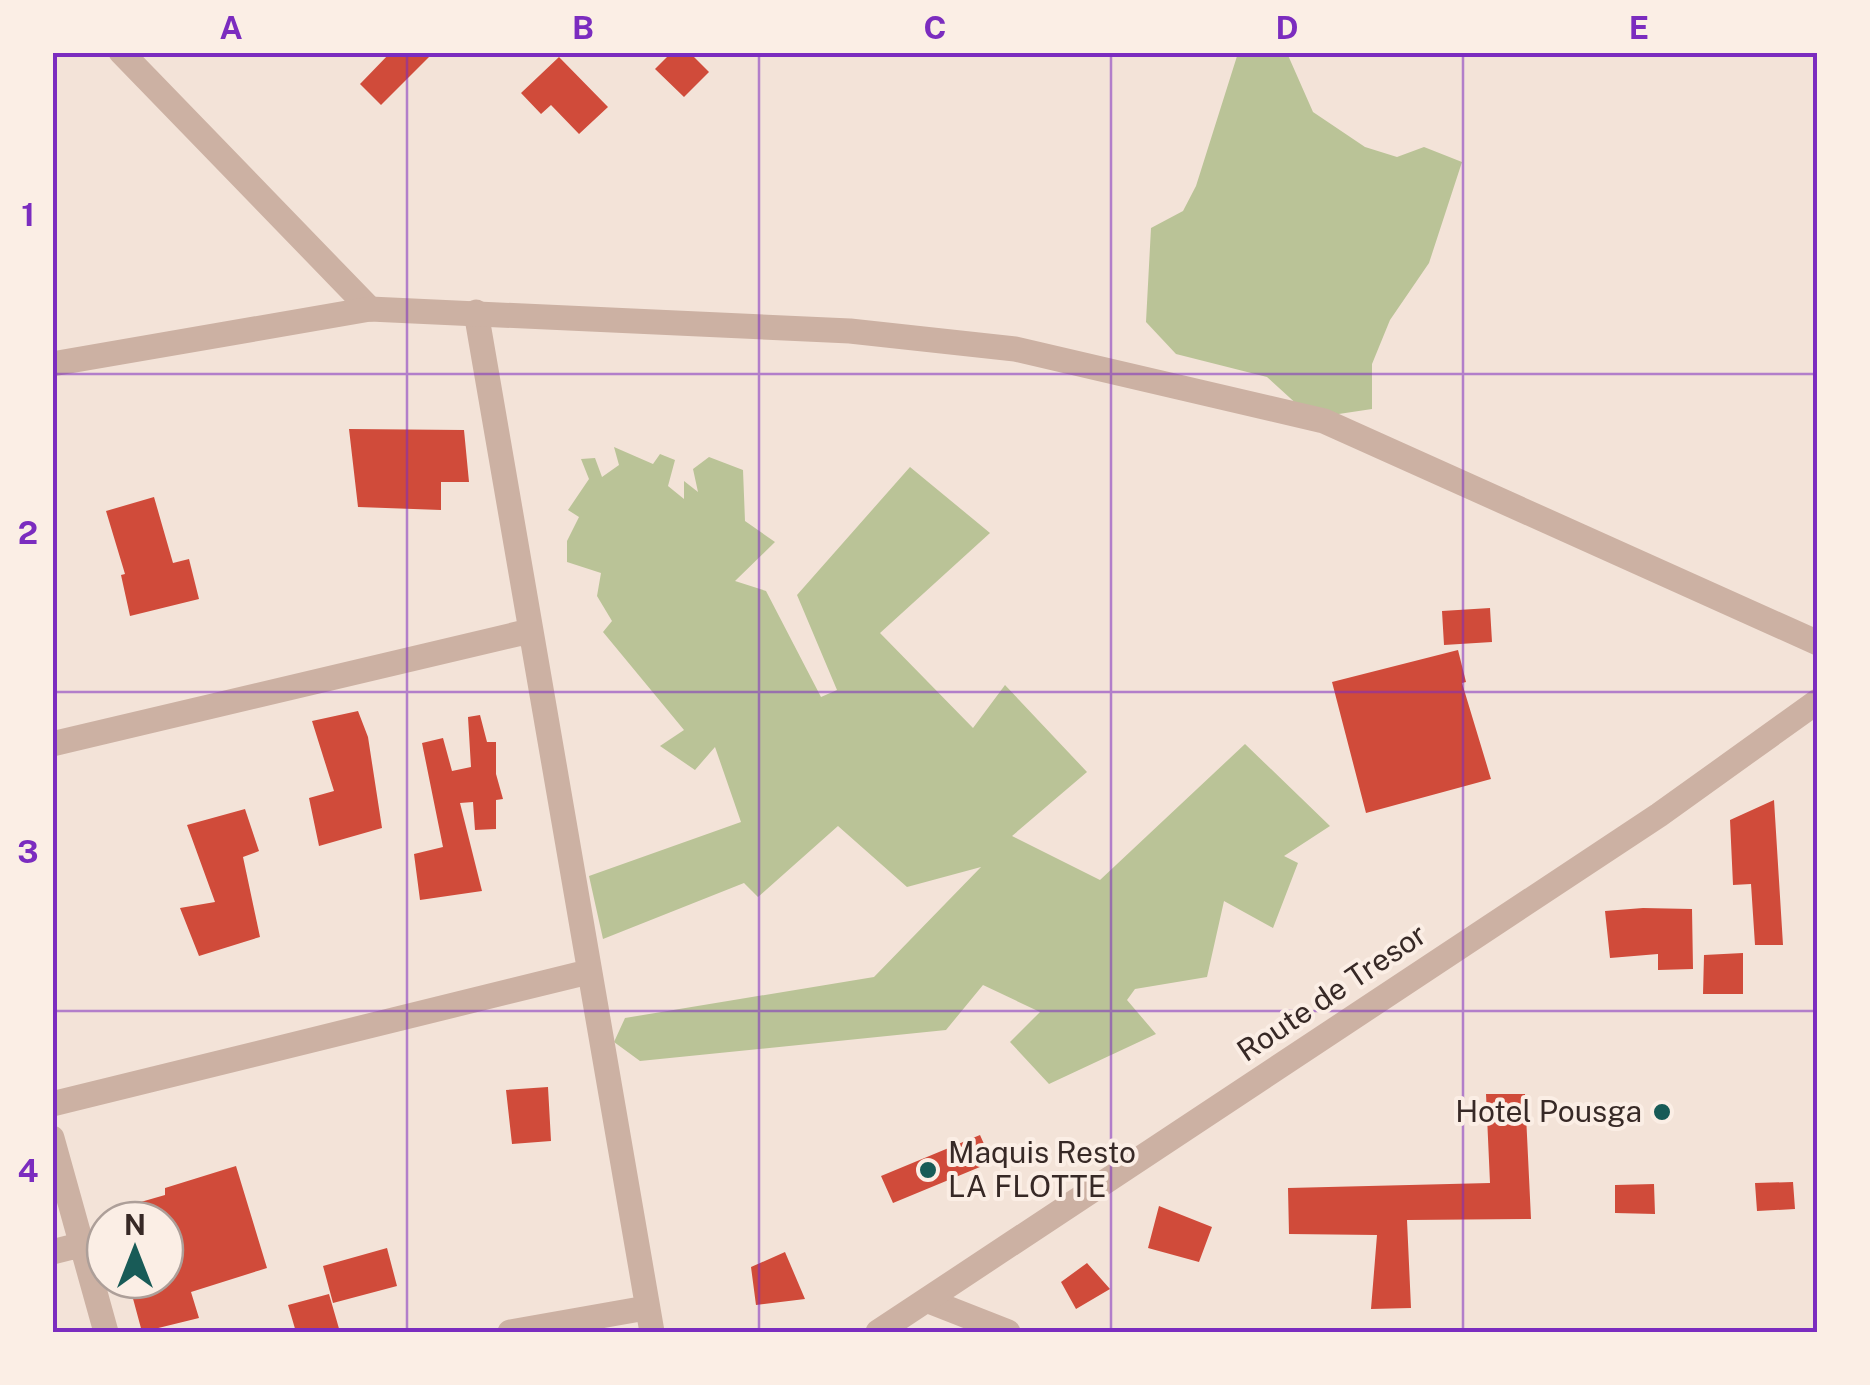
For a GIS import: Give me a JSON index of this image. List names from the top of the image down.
{
  "streets": {
    "street": ["Route de Tresor"]
  },
  "places": ["Hotel Pousga", "Maquis Resto LA FLOTTE"],
  "north": "top",
  "grid": {
    "columns": [
      "A",
      "B",
      "C",
      "D",
      "E"
    ],
    "rows": [
      "1",
      "2",
      "3",
      "4"
    ]
  }
}
